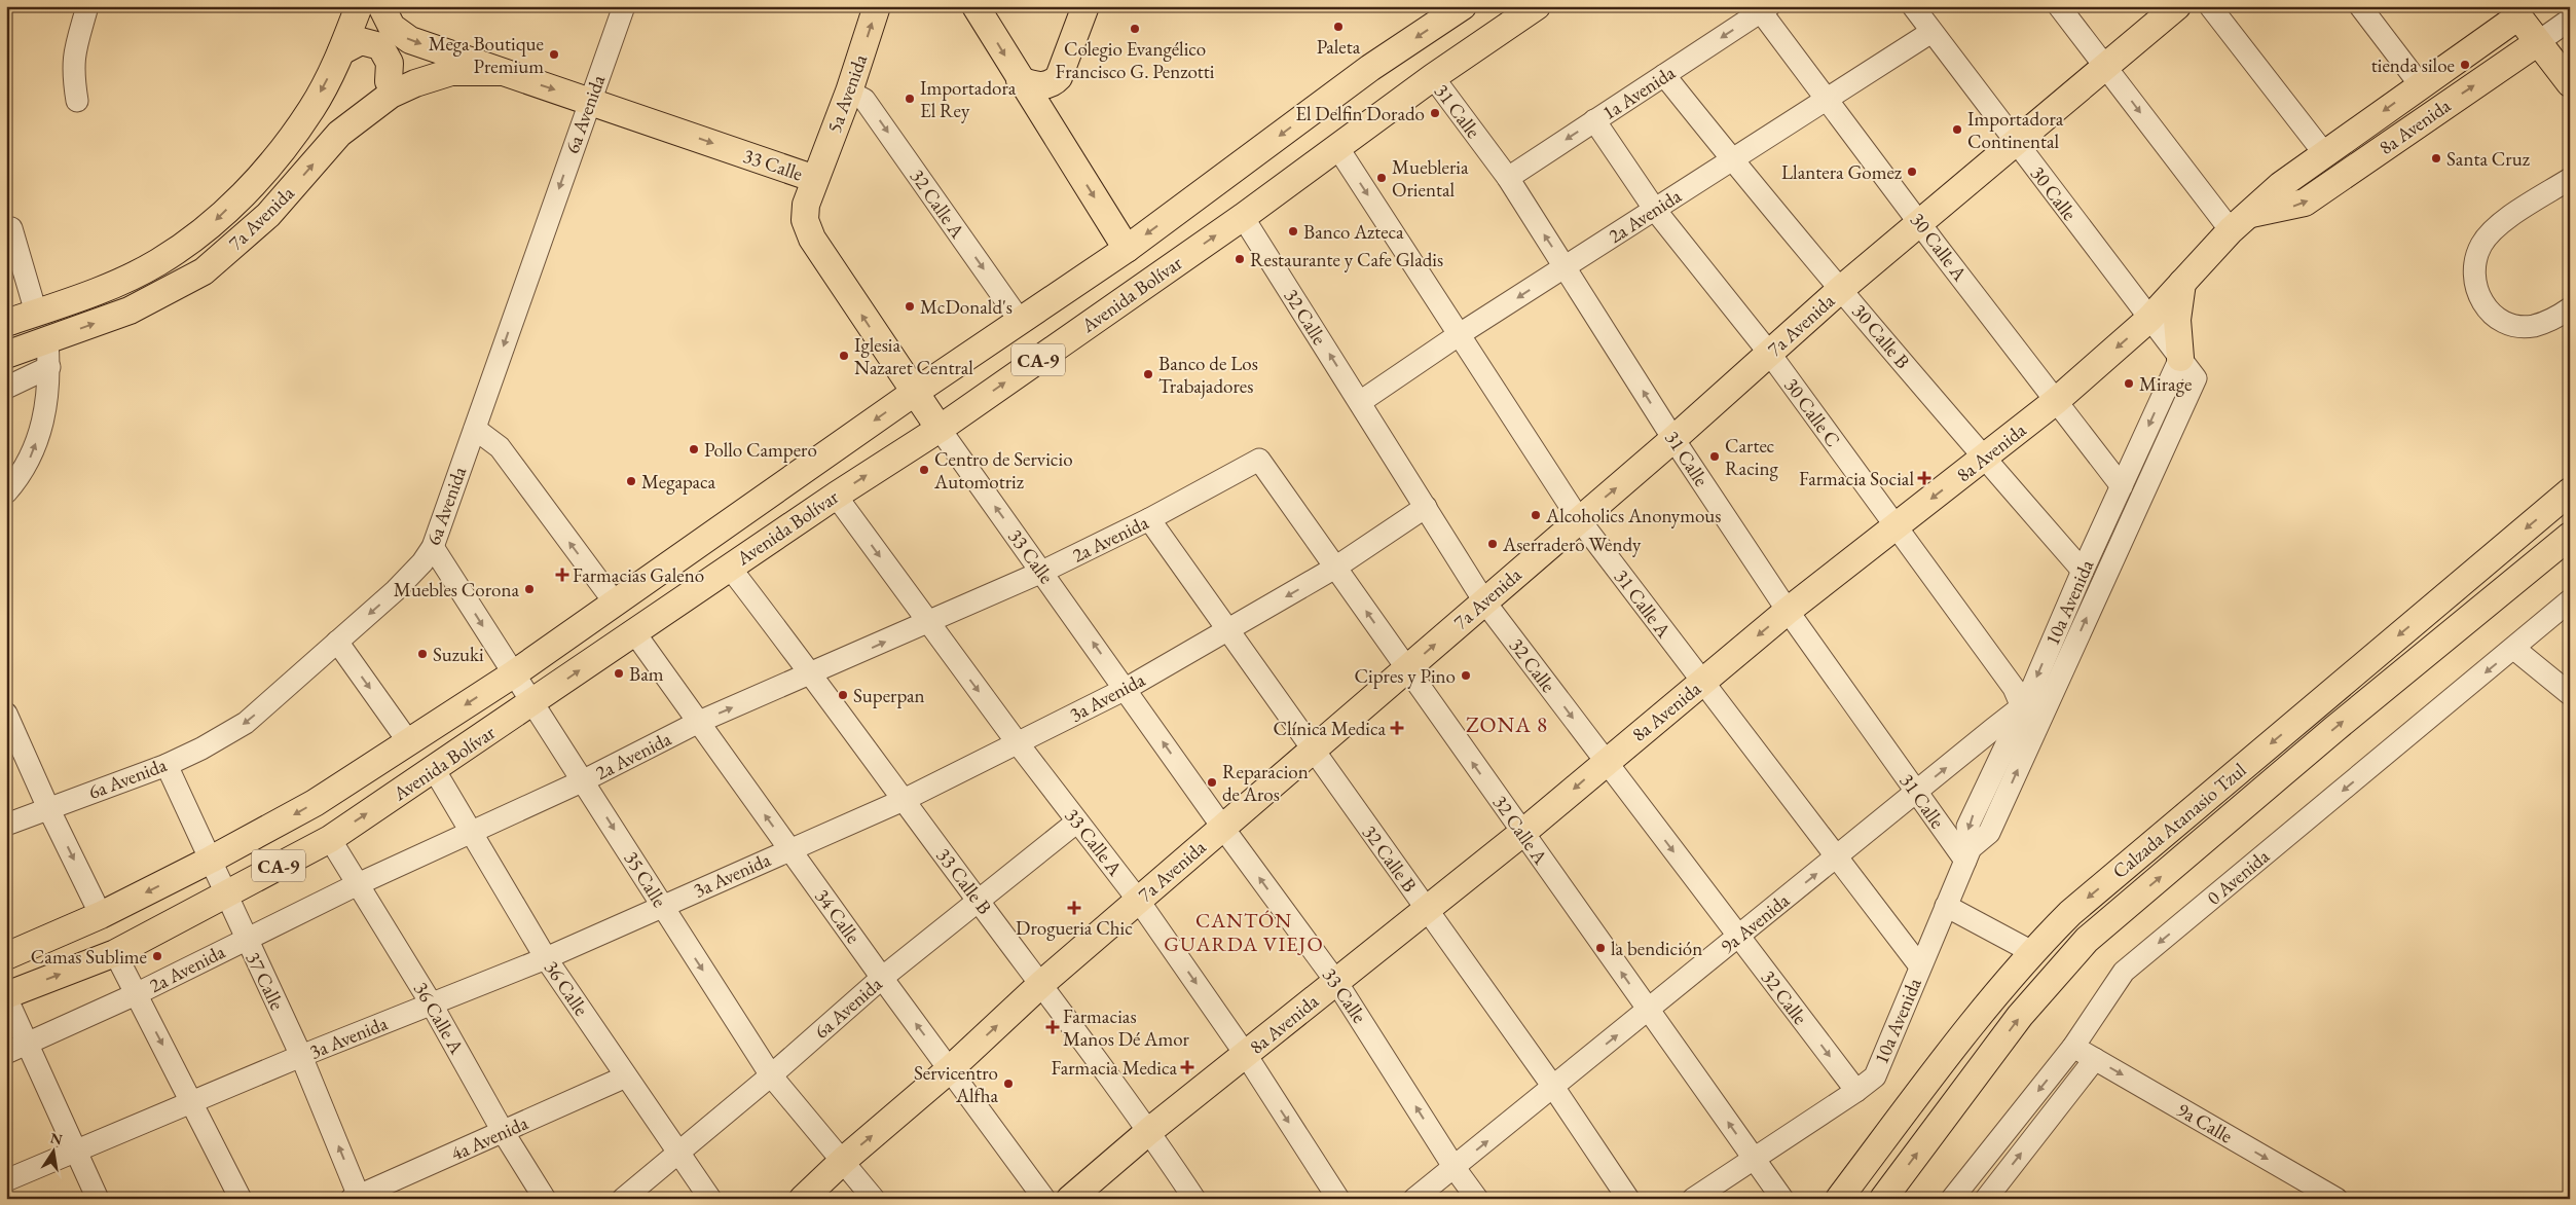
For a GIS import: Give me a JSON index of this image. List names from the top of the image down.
{
  "streets": {
    "main road": [
      "5a Avenida",
      "8a Avenida",
      "33 Calle",
      "7a Avenida",
      "Avenida Bolívar",
      "CA-9",
      "Calzada Atanasio Tzul"
    ],
    "street": [
      "1a Avenida",
      "31 Calle",
      "6a Avenida",
      "30 Calle",
      "32 Calle A",
      "2a Avenida",
      "30 Calle A",
      "32 Calle",
      "30 Calle B",
      "30 Calle C",
      "10a Avenida",
      "31 Calle A",
      "3a Avenida",
      "33 Calle A",
      "32 Calle B",
      "0 Avenida",
      "35 Calle",
      "33 Calle B",
      "34 Calle",
      "9a Avenida",
      "37 Calle",
      "36 Calle",
      "36 Calle A",
      "9a Calle",
      "4a Avenida"
    ]
  },
  "crossings": [
    ["1a Avenida", "31 Calle"],
    ["1a Avenida", "30 Calle A"],
    ["1a Avenida", "30 Calle B"],
    ["1a Avenida", "30 Calle C"],
    ["5a Avenida", "33 Calle"],
    ["5a Avenida", "32 Calle A"],
    ["31 Calle", "8a Avenida"],
    ["31 Calle", "2a Avenida"],
    ["31 Calle", "7a Avenida"],
    ["31 Calle", "Avenida Bolívar"],
    ["31 Calle", "10a Avenida"],
    ["31 Calle", "9a Avenida"],
    ["6a Avenida", "33 Calle"],
    ["6a Avenida", "33 Calle A"],
    ["6a Avenida", "35 Calle"],
    ["6a Avenida", "33 Calle B"],
    ["6a Avenida", "34 Calle"],
    ["6a Avenida", "37 Calle"],
    ["6a Avenida", "36 Calle"],
    ["8a Avenida", "33 Calle"],
    ["8a Avenida", "30 Calle"],
    ["8a Avenida", "32 Calle A"],
    ["8a Avenida", "30 Calle A"],
    ["8a Avenida", "32 Calle"],
    ["8a Avenida", "30 Calle B"],
    ["8a Avenida", "30 Calle C"],
    ["8a Avenida", "31 Calle A"],
    ["8a Avenida", "33 Calle A"],
    ["8a Avenida", "32 Calle B"],
    ["8a Avenida", "33 Calle B"],
    ["33 Calle", "2a Avenida"],
    ["33 Calle", "7a Avenida"],
    ["33 Calle", "Avenida Bolívar"],
    ["33 Calle", "3a Avenida"],
    ["33 Calle", "9a Avenida"],
    ["30 Calle", "2a Avenida"],
    ["30 Calle", "7a Avenida"],
    ["30 Calle", "10a Avenida"],
    ["32 Calle A", "2a Avenida"],
    ["32 Calle A", "7a Avenida"],
    ["32 Calle A", "Avenida Bolívar"],
    ["32 Calle A", "10a Avenida"],
    ["32 Calle A", "3a Avenida"],
    ["32 Calle A", "9a Avenida"],
    ["2a Avenida", "30 Calle A"],
    ["2a Avenida", "32 Calle"],
    ["2a Avenida", "30 Calle B"],
    ["2a Avenida", "30 Calle C"],
    ["2a Avenida", "31 Calle A"],
    ["2a Avenida", "33 Calle A"],
    ["2a Avenida", "32 Calle B"],
    ["2a Avenida", "35 Calle"],
    ["2a Avenida", "33 Calle B"],
    ["2a Avenida", "34 Calle"],
    ["2a Avenida", "37 Calle"],
    ["2a Avenida", "36 Calle"],
    ["2a Avenida", "36 Calle A"],
    ["7a Avenida", "30 Calle A"],
    ["7a Avenida", "32 Calle"],
    ["7a Avenida", "30 Calle B"],
    ["7a Avenida", "30 Calle C"],
    ["7a Avenida", "31 Calle A"],
    ["7a Avenida", "33 Calle A"],
    ["7a Avenida", "32 Calle B"],
    ["7a Avenida", "35 Calle"],
    ["7a Avenida", "33 Calle B"],
    ["7a Avenida", "34 Calle"],
    ["30 Calle A", "10a Avenida"],
    ["Avenida Bolívar", "32 Calle"],
    ["Avenida Bolívar", "31 Calle A"],
    ["Avenida Bolívar", "33 Calle A"],
    ["Avenida Bolívar", "35 Calle"],
    ["Avenida Bolívar", "33 Calle B"],
    ["Avenida Bolívar", "34 Calle"],
    ["Avenida Bolívar", "37 Calle"],
    ["Avenida Bolívar", "36 Calle"],
    ["Avenida Bolívar", "36 Calle A"],
    ["32 Calle", "10a Avenida"],
    ["32 Calle", "3a Avenida"],
    ["32 Calle", "9a Avenida"],
    ["30 Calle B", "10a Avenida"],
    ["30 Calle C", "10a Avenida"],
    ["30 Calle C", "9a Avenida"],
    ["10a Avenida", "31 Calle A"],
    ["10a Avenida", "9a Avenida"],
    ["31 Calle A", "9a Avenida"],
    ["3a Avenida", "33 Calle A"],
    ["3a Avenida", "32 Calle B"],
    ["3a Avenida", "35 Calle"],
    ["3a Avenida", "33 Calle B"],
    ["3a Avenida", "34 Calle"],
    ["3a Avenida", "37 Calle"],
    ["3a Avenida", "36 Calle"],
    ["3a Avenida", "36 Calle A"],
    ["32 Calle B", "9a Avenida"],
    ["0 Avenida", "9a Calle"],
    ["37 Calle", "4a Avenida"],
    ["36 Calle", "4a Avenida"],
    ["36 Calle A", "4a Avenida"]
  ],
  "one_way": [
    "1a Avenida",
    "5a Avenida",
    "6a Avenida",
    "33 Calle A",
    "0 Avenida",
    "34 Calle",
    "9a Avenida",
    "9a Calle"
  ],
  "districts": ["ZONA 8", "CANTÓN GUARDA VIEJO"],
  "places": {
    "other": [
      "Paleta",
      "Colegio Evangélico Francisco G. Penzotti",
      "Mega Boutique Premium",
      "tienda siloe",
      "Importadora El Rey",
      "El Delfin Dorado",
      "Importadora Continental",
      "Santa Cruz",
      "Llantera Gomez",
      "Muebleria Oriental",
      "Banco Azteca",
      "Restaurante y Cafe Gladis",
      "McDonald's",
      "Iglesia Nazaret Central",
      "Banco de Los Trabajadores",
      "Mirage",
      "Pollo Campero",
      "Cartec Racing",
      "Centro de Servicio Automotriz",
      "Megapaca",
      "Alcoholics Anonymous",
      "Aserradero Wendy",
      "Muebles Corona",
      "Suzuki",
      "Bam",
      "Cipres y Pino",
      "Superpan",
      "Reparacion de Aros",
      "la bendición",
      "Camas Sublime",
      "Servicentro Alfha"
    ],
    "health": [
      "Farmacia Social",
      "Farmacias Galeno",
      "Clínica Medica",
      "Drogueria Chic",
      "Farmacias Manos Dé Amor",
      "Farmacia Medica"
    ]
  },
  "north": "top"
}
